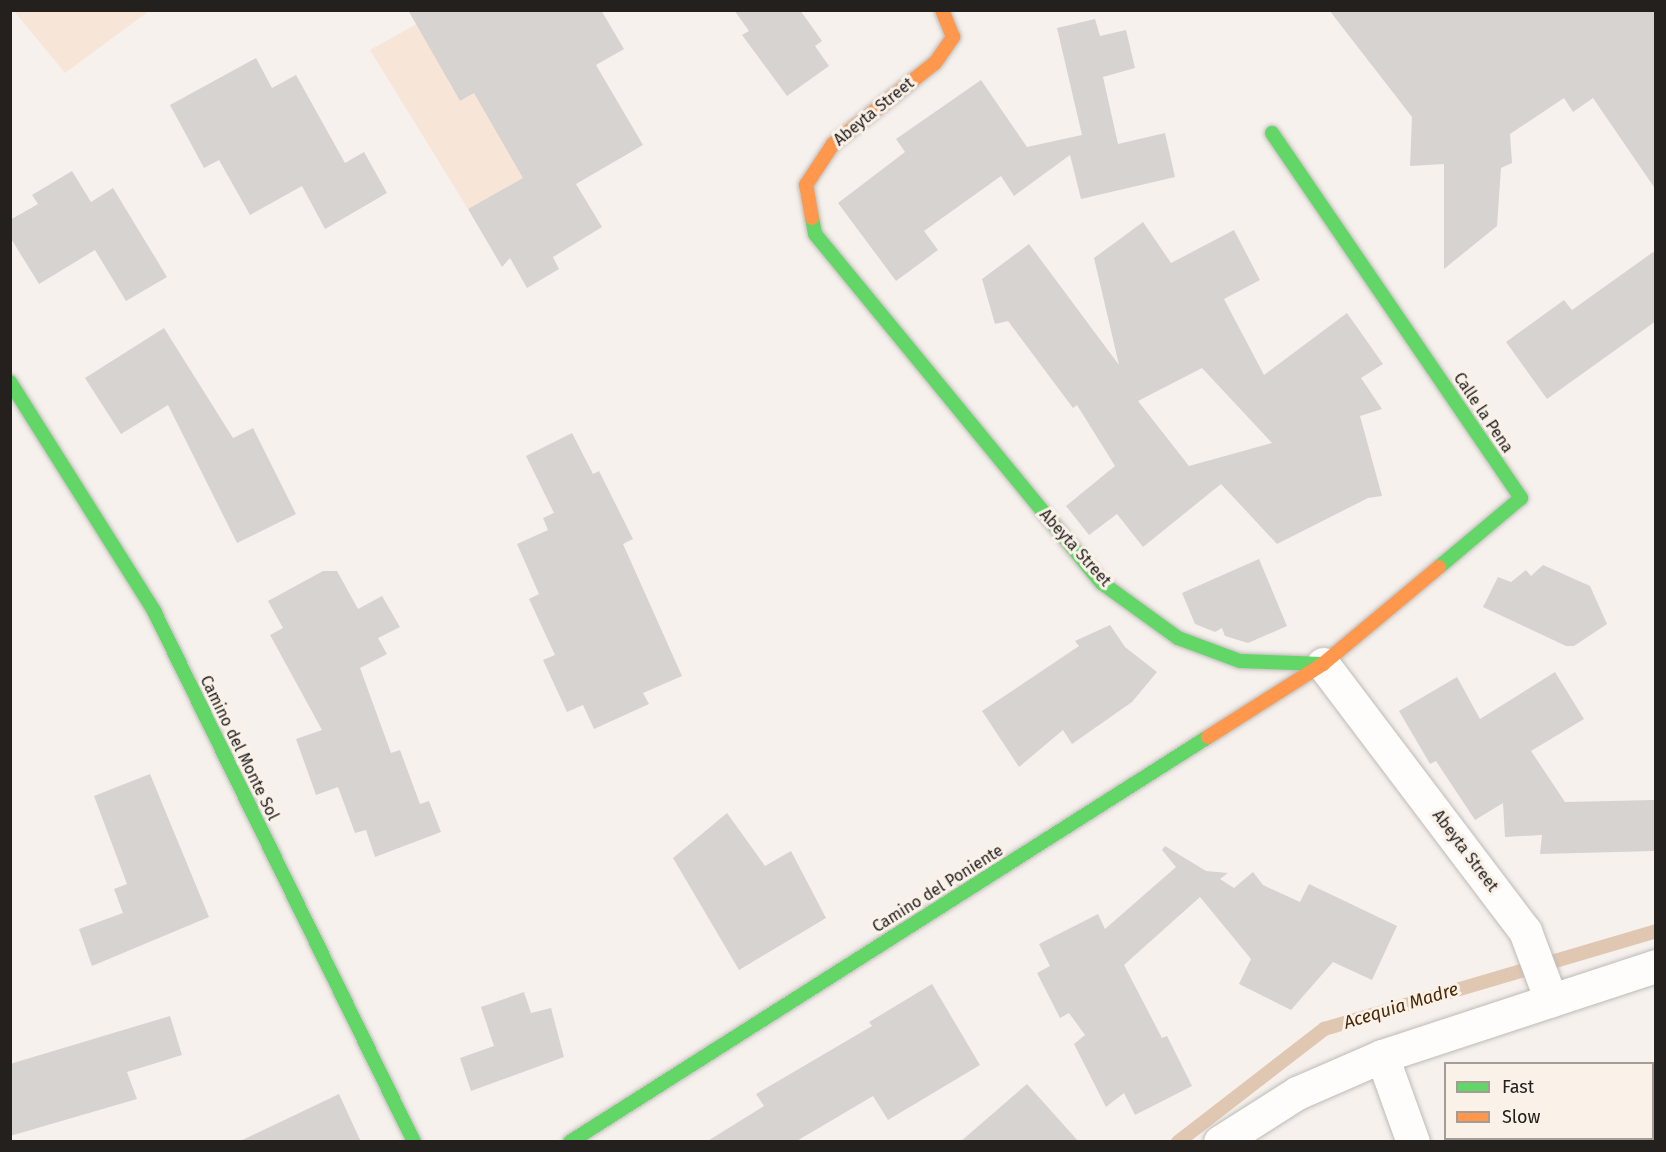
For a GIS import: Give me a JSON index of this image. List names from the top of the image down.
{
  "streets": {
    "street": [
      "Abeyta Street",
      "Calle la Pena",
      "Camino del Monte Sol",
      "Camino del Poniente"
    ]
  },
  "crossings": [
    ["Abeyta Street", "Calle la Pena"],
    ["Abeyta Street", "Camino del Poniente"],
    ["Calle la Pena", "Camino del Poniente"]
  ],
  "water": ["Acequia Madre"],
  "legend": ["Fast", "Slow"]
}
